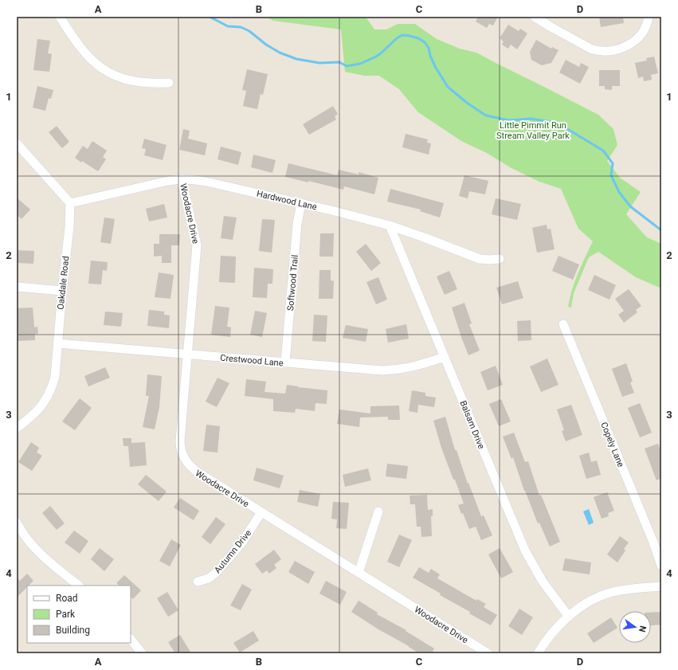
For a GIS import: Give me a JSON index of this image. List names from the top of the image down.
{
  "streets": {
    "street": [
      "Hardwood Lane",
      "Woodacre Drive",
      "Oakdale Road",
      "Softwood Trail",
      "Crestwood Lane",
      "Balsam Drive",
      "Copely Lane",
      "Autumn Drive"
    ]
  },
  "crossings": [
    ["Hardwood Lane", "Woodacre Drive"],
    ["Hardwood Lane", "Oakdale Road"],
    ["Hardwood Lane", "Softwood Trail"],
    ["Hardwood Lane", "Balsam Drive"],
    ["Woodacre Drive", "Crestwood Lane"],
    ["Woodacre Drive", "Autumn Drive"],
    ["Oakdale Road", "Crestwood Lane"],
    ["Softwood Trail", "Crestwood Lane"],
    ["Crestwood Lane", "Balsam Drive"]
  ],
  "parks": ["Little Pimmit Run Stream Valley Park"],
  "legend": ["Road", "Park", "Building"],
  "north": "right",
  "grid": {
    "columns": [
      "A",
      "B",
      "C",
      "D"
    ],
    "rows": [
      "1",
      "2",
      "3",
      "4"
    ]
  }
}
